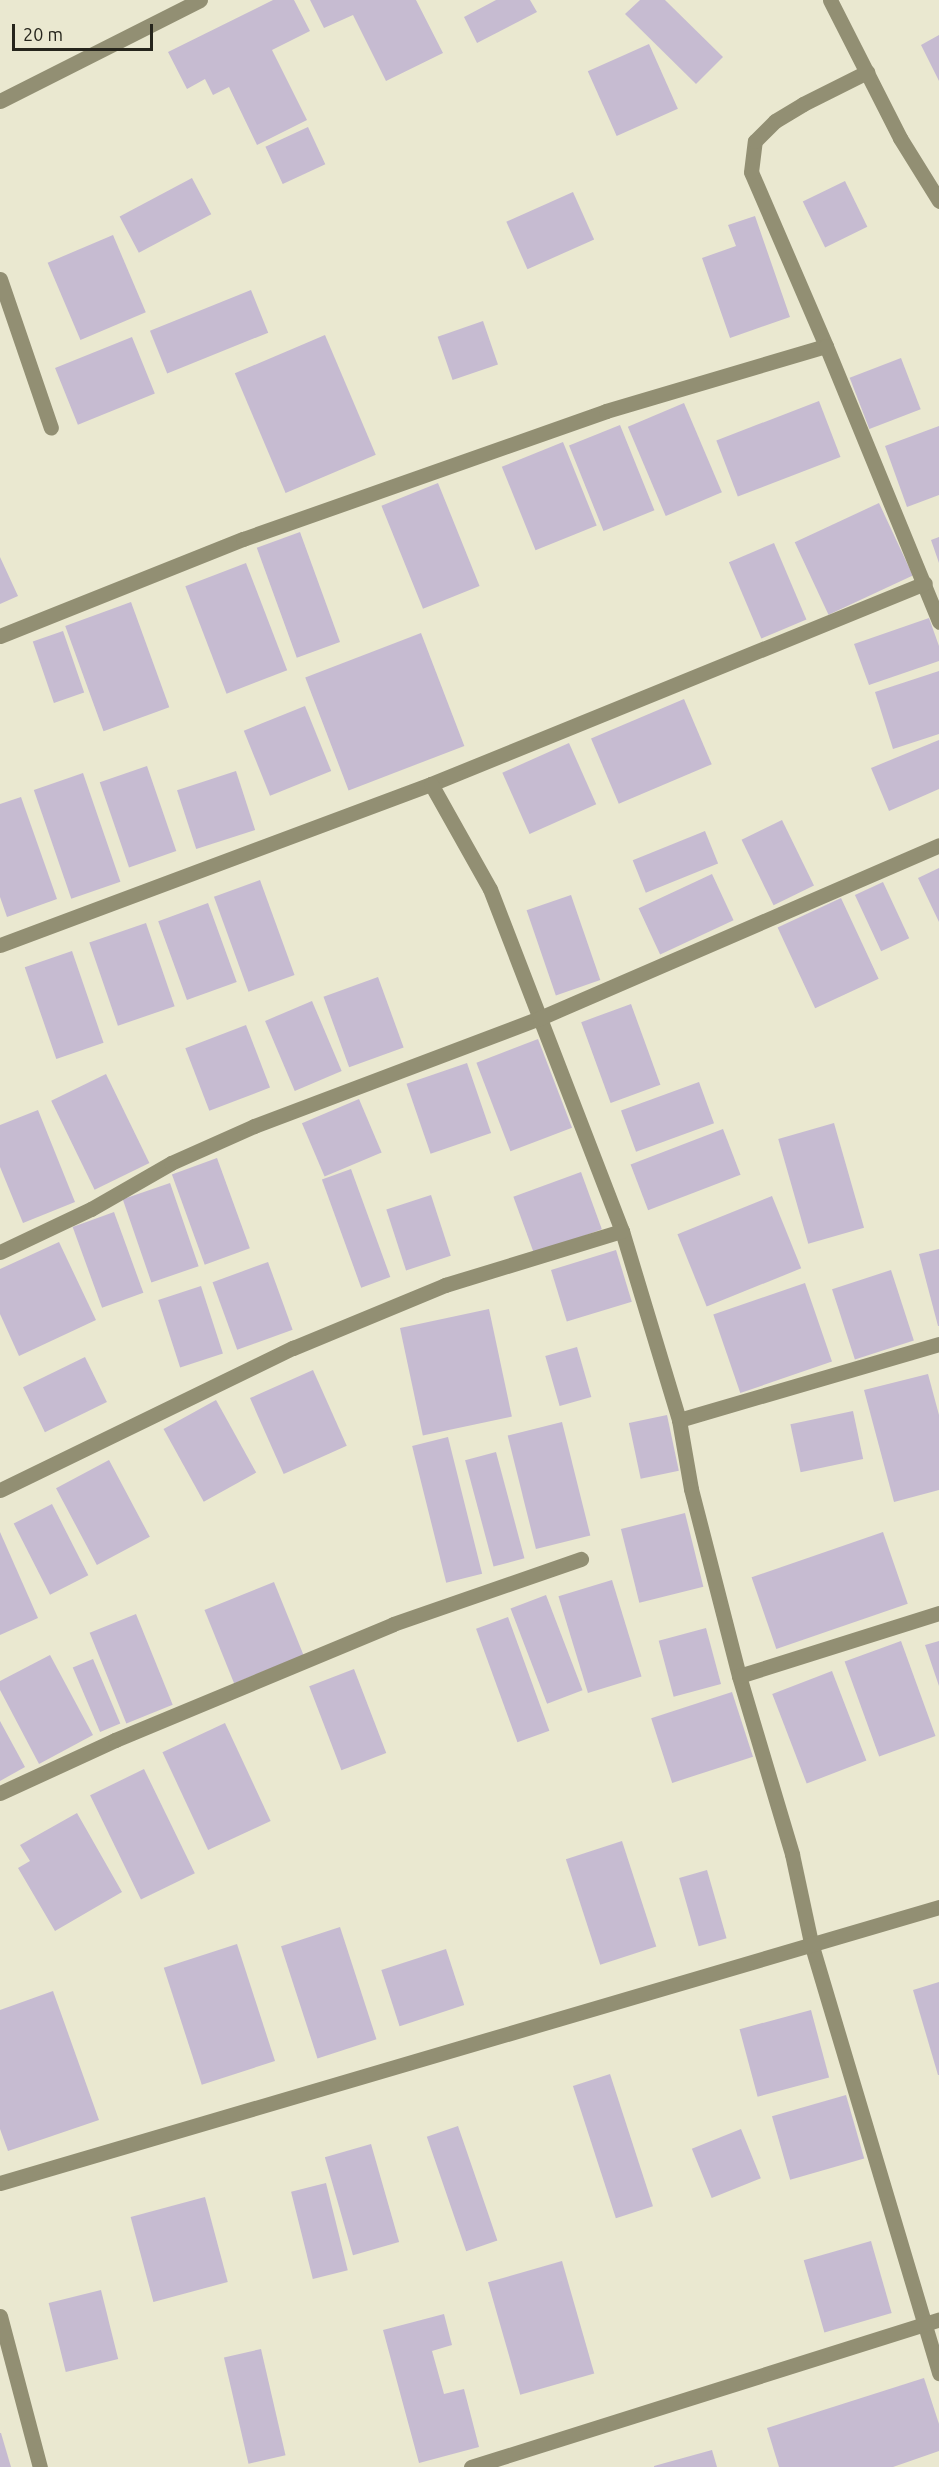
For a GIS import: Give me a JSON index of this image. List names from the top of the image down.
{
  "scale_bar": "20 m"
}
